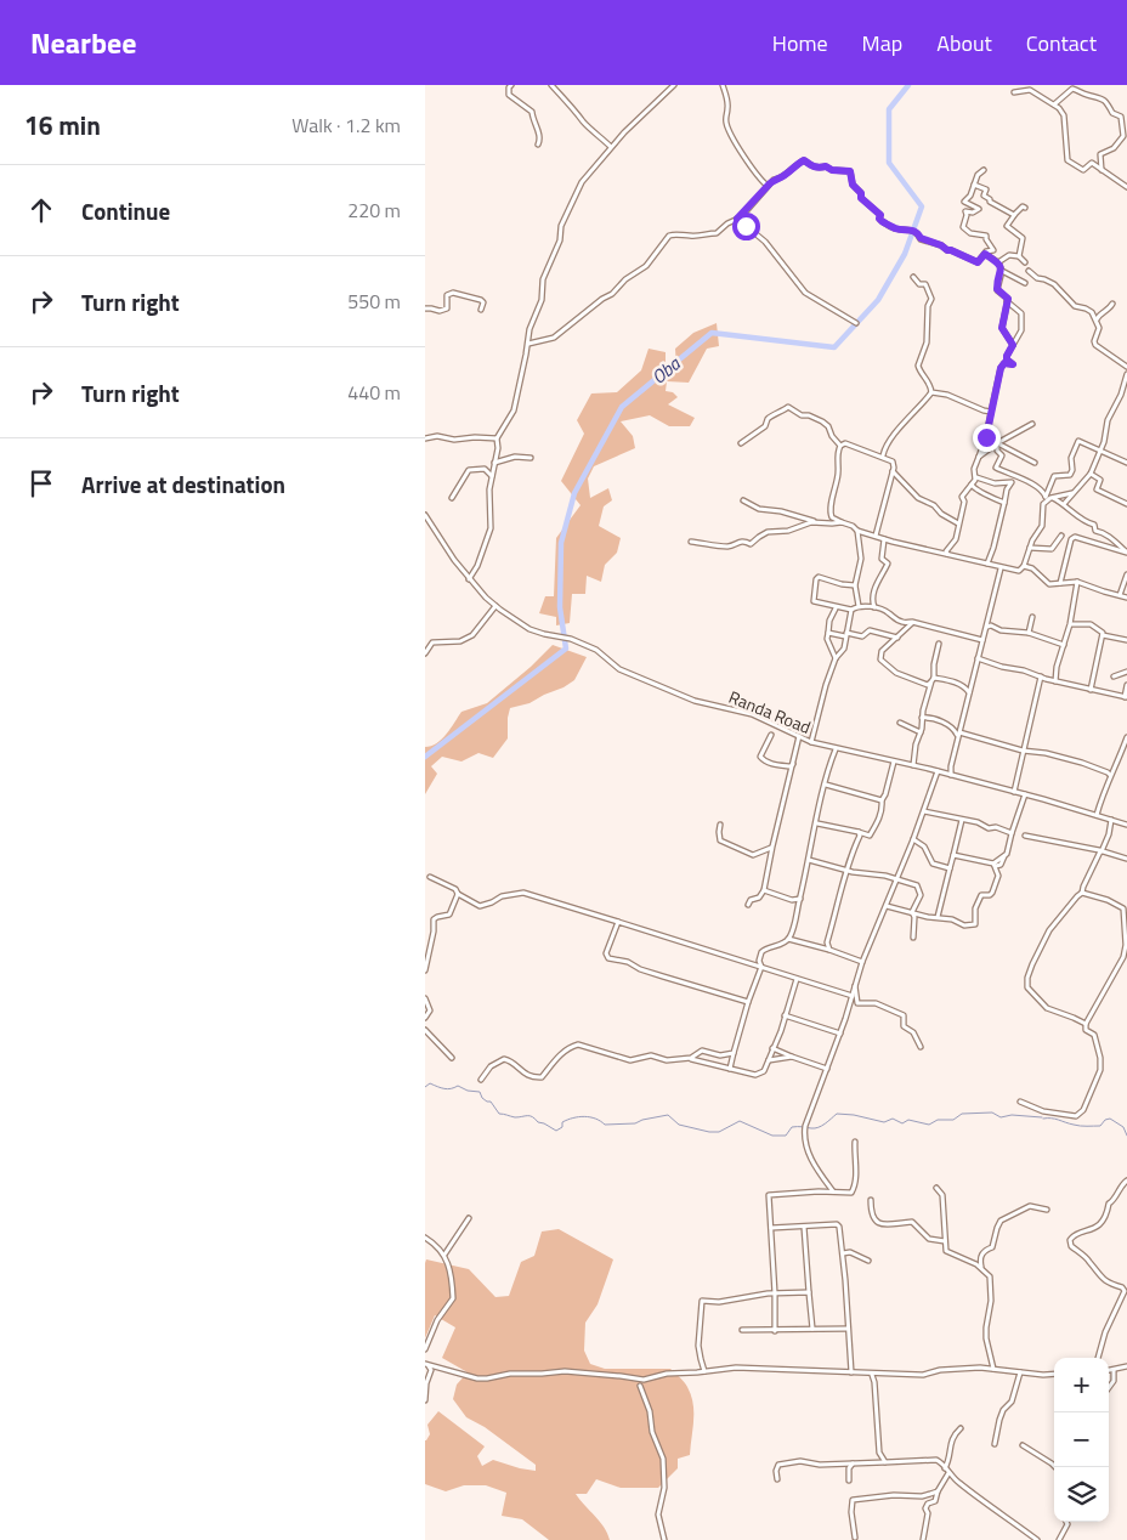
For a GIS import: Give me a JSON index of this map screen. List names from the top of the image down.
{
  "streets": {
    "street": ["Randa Road"]
  },
  "water": ["Oba"],
  "page": {
    "header": "Nearbee",
    "nav": [
      "Home",
      "Map",
      "About",
      "Contact"
    ],
    "heading": ["16 min", "Walk · 1.2 km"],
    "list": [
      ["Continue", "220 m"],
      ["Turn right", "550 m"],
      ["Turn right", "440 m"],
      "Arrive at destination"
    ],
    "map_buttons": ["+", "−"]
  }
}
